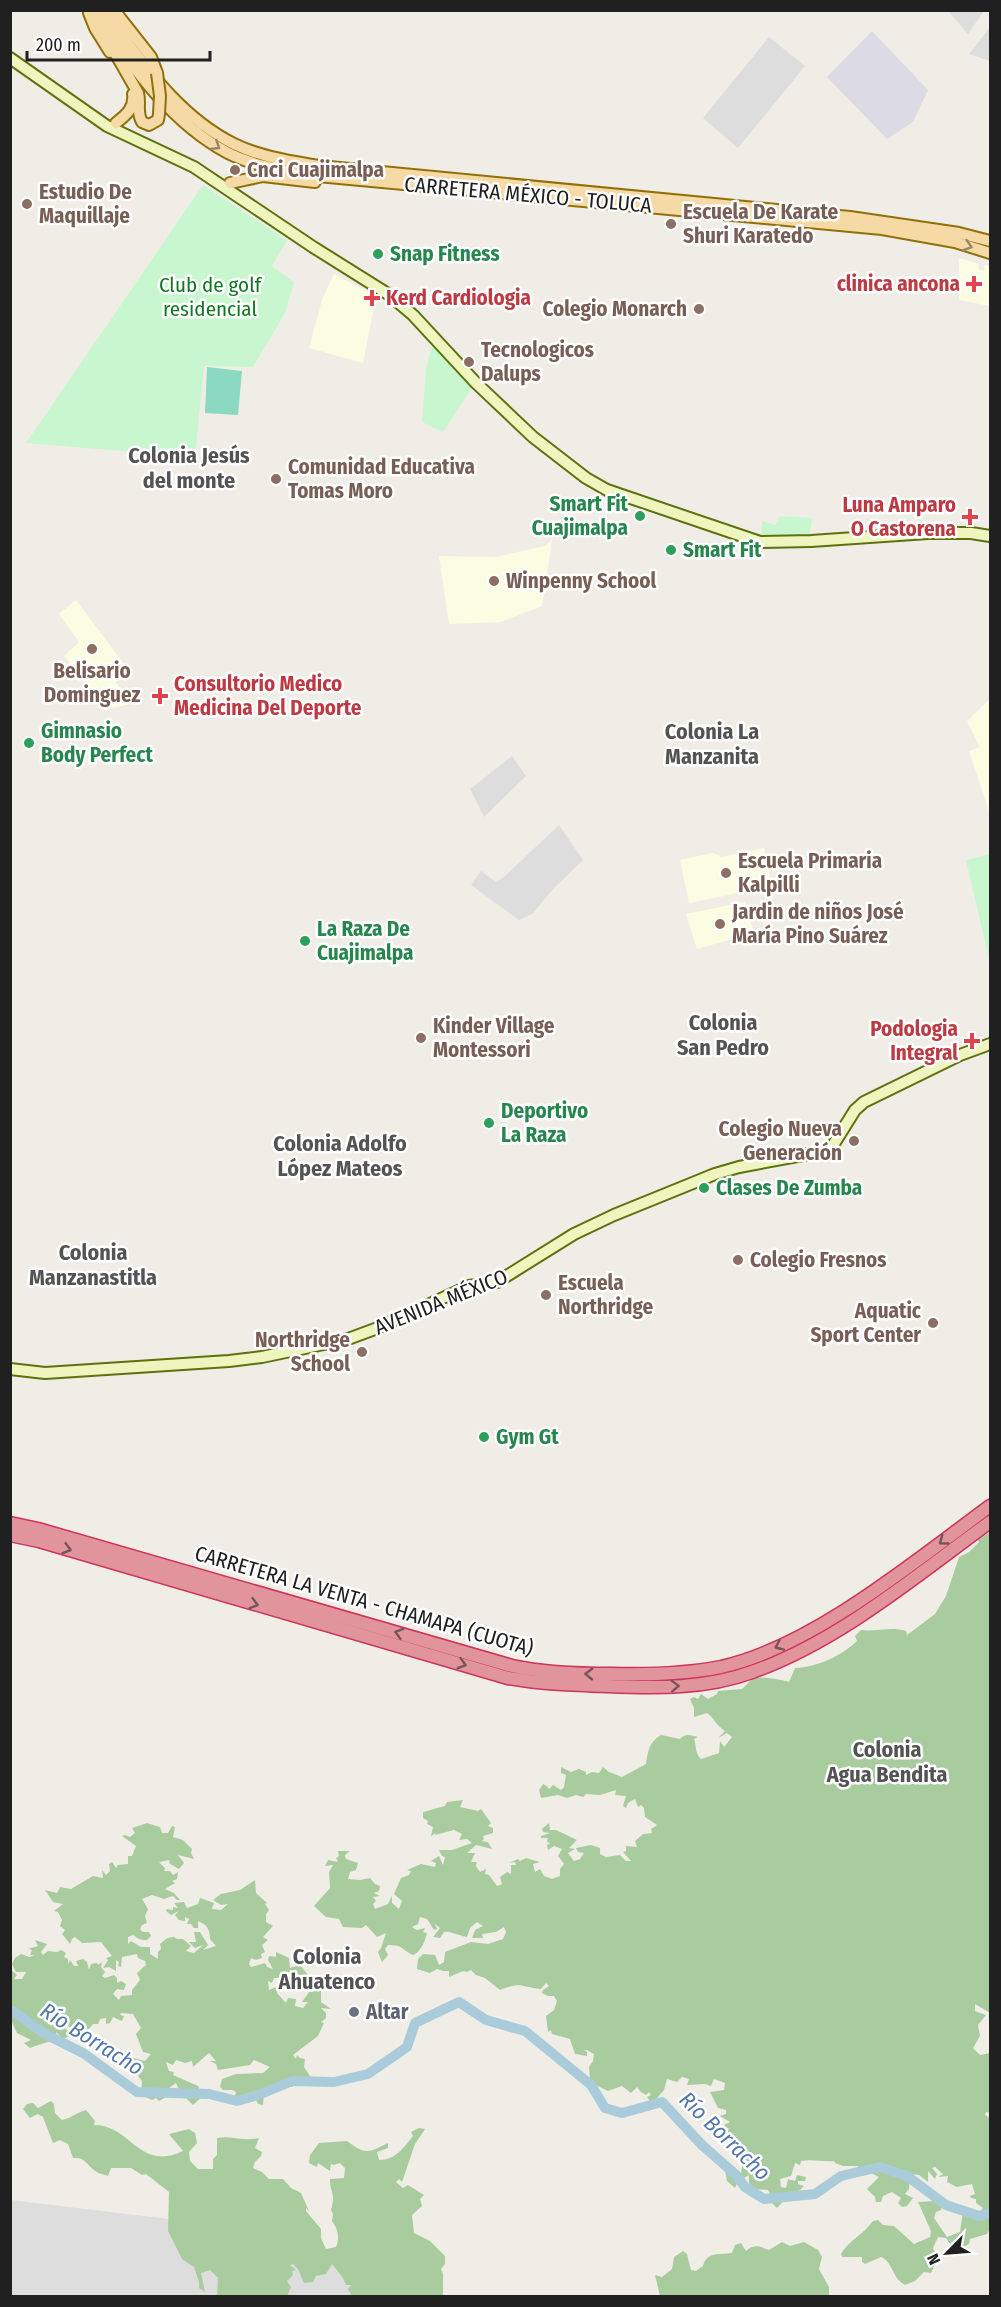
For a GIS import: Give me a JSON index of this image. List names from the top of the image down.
{
  "streets": {
    "highway": ["CARRETERA LA VENTA - CHAMAPA (CUOTA)"],
    "main road": ["CARRETERA MÉXICO - TOLUCA", "AVENIDA MÉXICO"]
  },
  "districts": [
    "Colonia Jesús del monte",
    "Colonia La Manzanita",
    "Colonia San Pedro",
    "Colonia Adolfo López Mateos",
    "Colonia Manzanastitla",
    "Colonia Agua Bendita",
    "Colonia Ahuatenco"
  ],
  "water": ["Río Borracho"],
  "parks": ["Club de golf residencial"],
  "places": {
    "other": [
      "Cnci Cuajimalpa",
      "Estudio De Maquillaje",
      "Escuela De Karate Shuri Karatedo",
      "Snap Fitness",
      "Colegio Monarch",
      "Tecnologicos Dalups",
      "Comunidad Educativa Tomas Moro",
      "Smart Fit Cuajimalpa",
      "Smart Fit",
      "Winpenny School",
      "Belisario Dominguez",
      "Gimnasio Body Perfect",
      "Escuela Primaria Kalpilli",
      "Jardin de niños José María Pino Suárez",
      "La Raza De Cuajimalpa",
      "Kinder Village Montessori",
      "Deportivo La Raza",
      "Colegio Nueva Generación",
      "Clases De Zumba",
      "Colegio Fresnos",
      "Escuela Northridge",
      "Aquatic Sport Center",
      "Northridge School",
      "Gym Gt",
      "Altar"
    ],
    "health": [
      "clinica ancona",
      "Kerd Cardiologia",
      "Luna Amparo O Castorena",
      "Consultorio Medico Medicina Del Deporte",
      "Podologia Integral"
    ]
  },
  "scale_bar": "200 m",
  "north": "bottom left"
}
